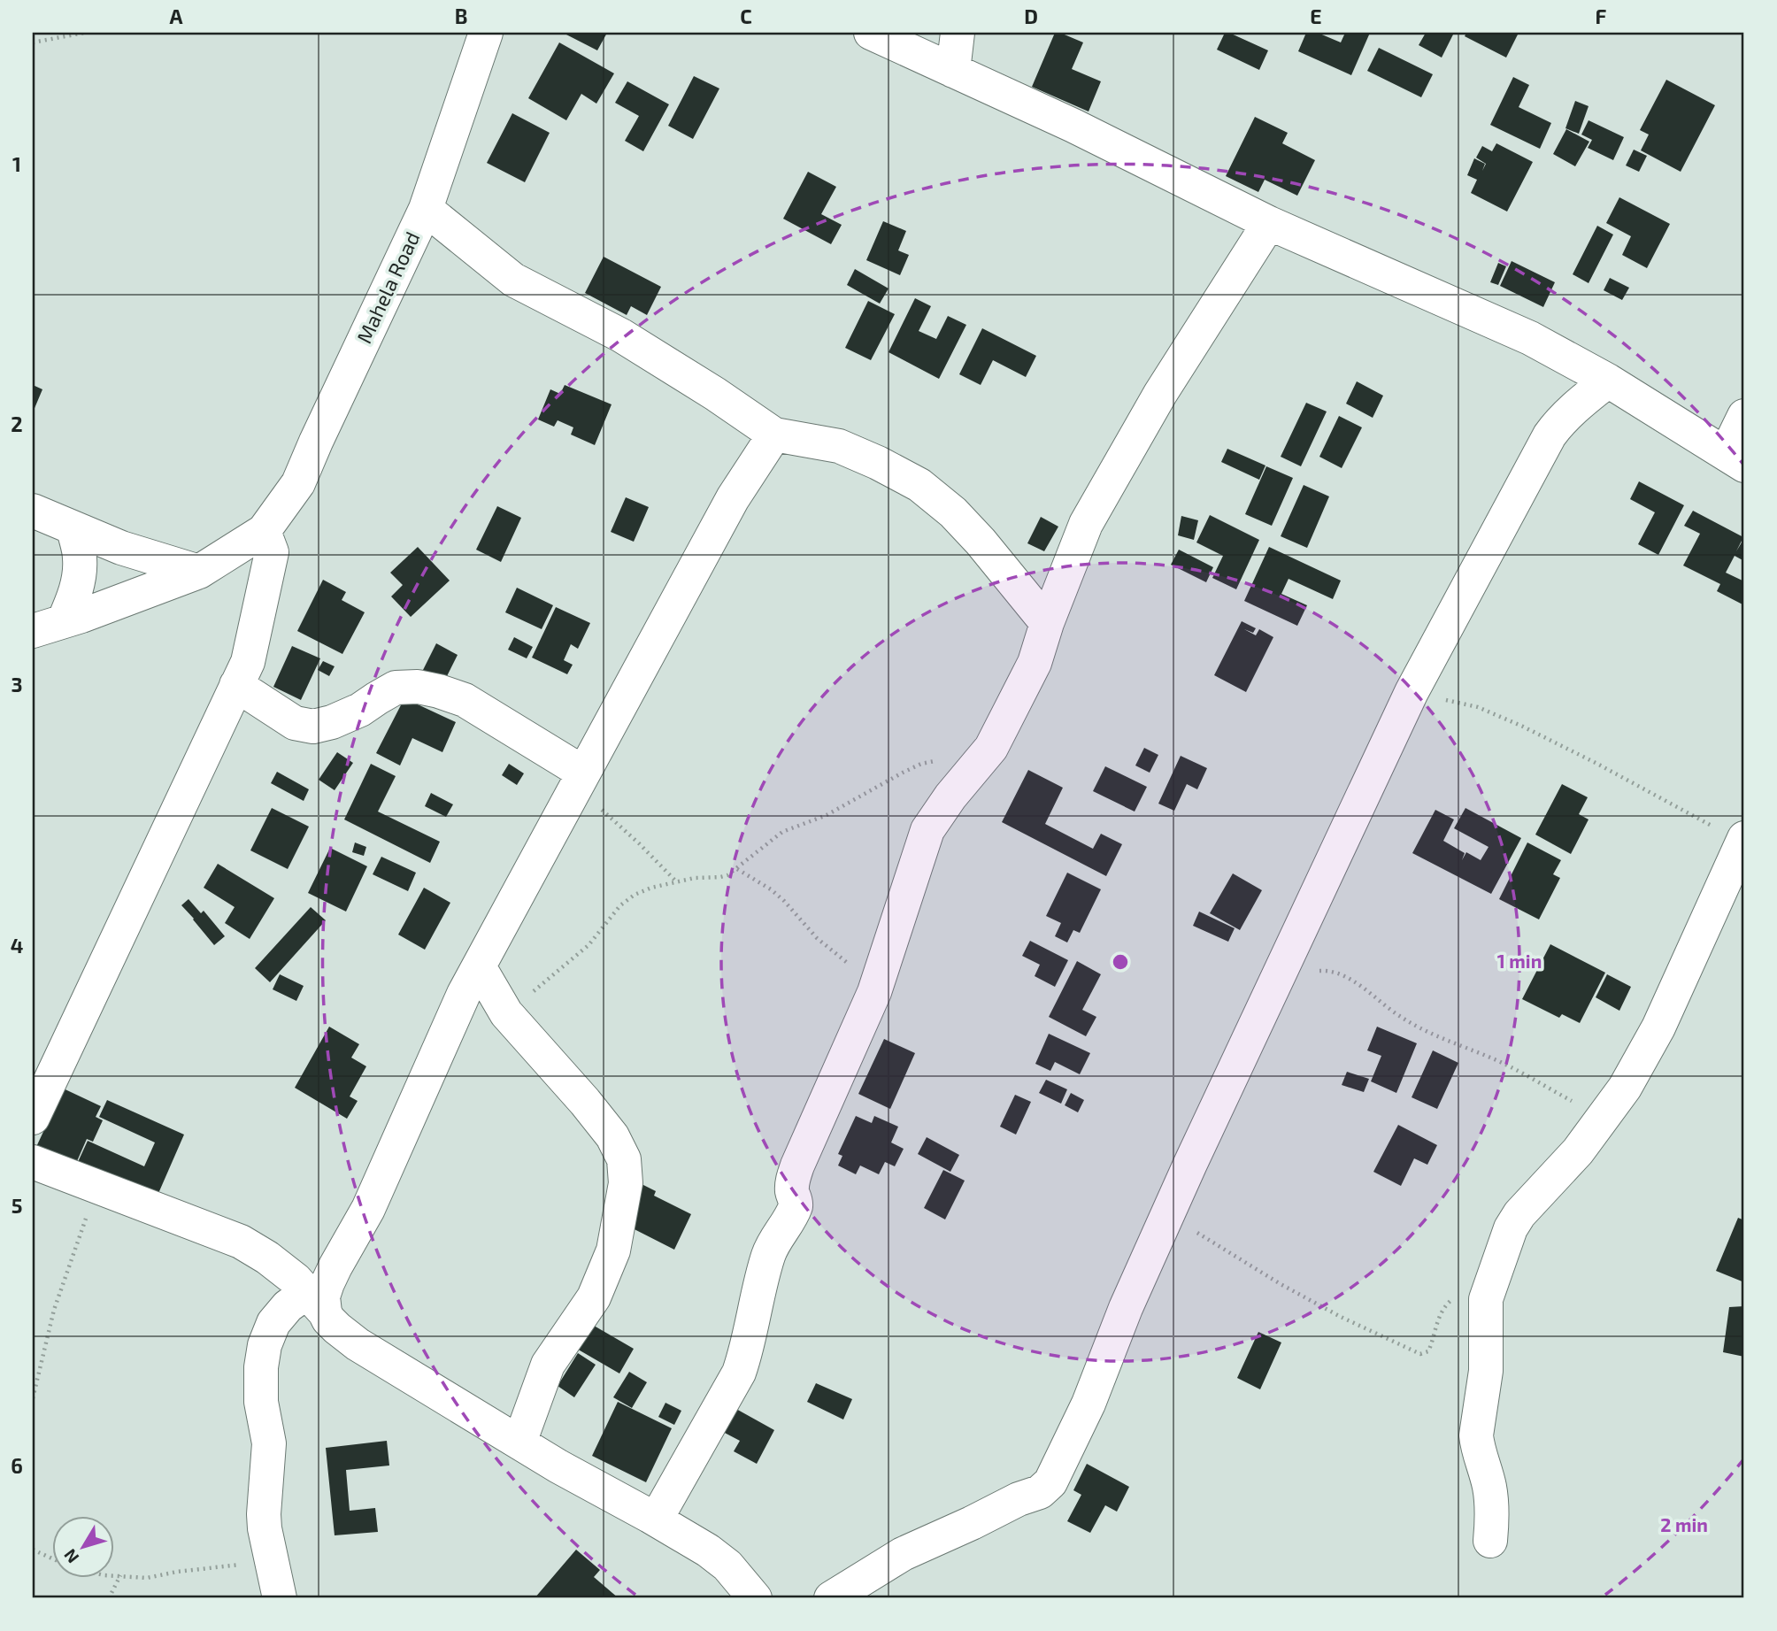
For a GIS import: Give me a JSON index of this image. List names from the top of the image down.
{
  "streets": {
    "street": ["Mahela Road"]
  },
  "north": "bottom left",
  "grid": {
    "columns": [
      "A",
      "B",
      "C",
      "D",
      "E",
      "F"
    ],
    "rows": [
      "1",
      "2",
      "3",
      "4",
      "5",
      "6"
    ]
  },
  "rings": ["1 min", "2 min"]
}
